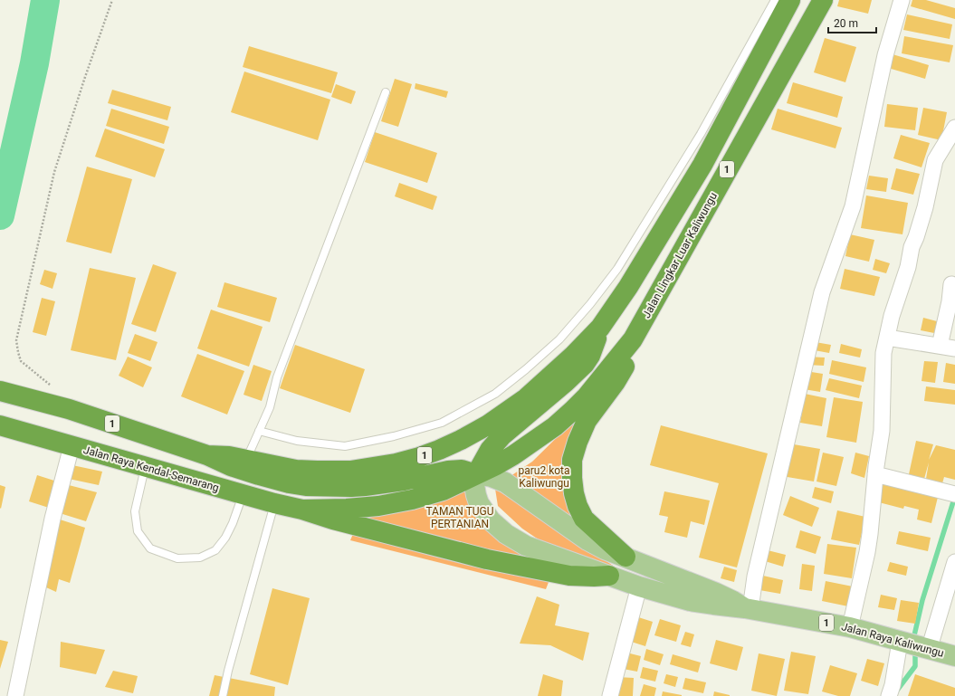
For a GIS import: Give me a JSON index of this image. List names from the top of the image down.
{
  "streets": {
    "highway": ["1", "Jalan Lingkar Luar Kaliwungu", "Jalan Raya Kendal-Semarang"],
    "main road": ["Jalan Raya Kaliwungu"]
  },
  "crossings": [
    ["1", "Jalan Lingkar Luar Kaliwungu"],
    ["1", "Jalan Raya Kendal-Semarang"],
    ["1", "Jalan Raya Kaliwungu"]
  ],
  "parks": ["paru2 kota Kaliwungu", "TAMAN TUGU PERTANIAN"],
  "scale_bar": "20 m"
}
